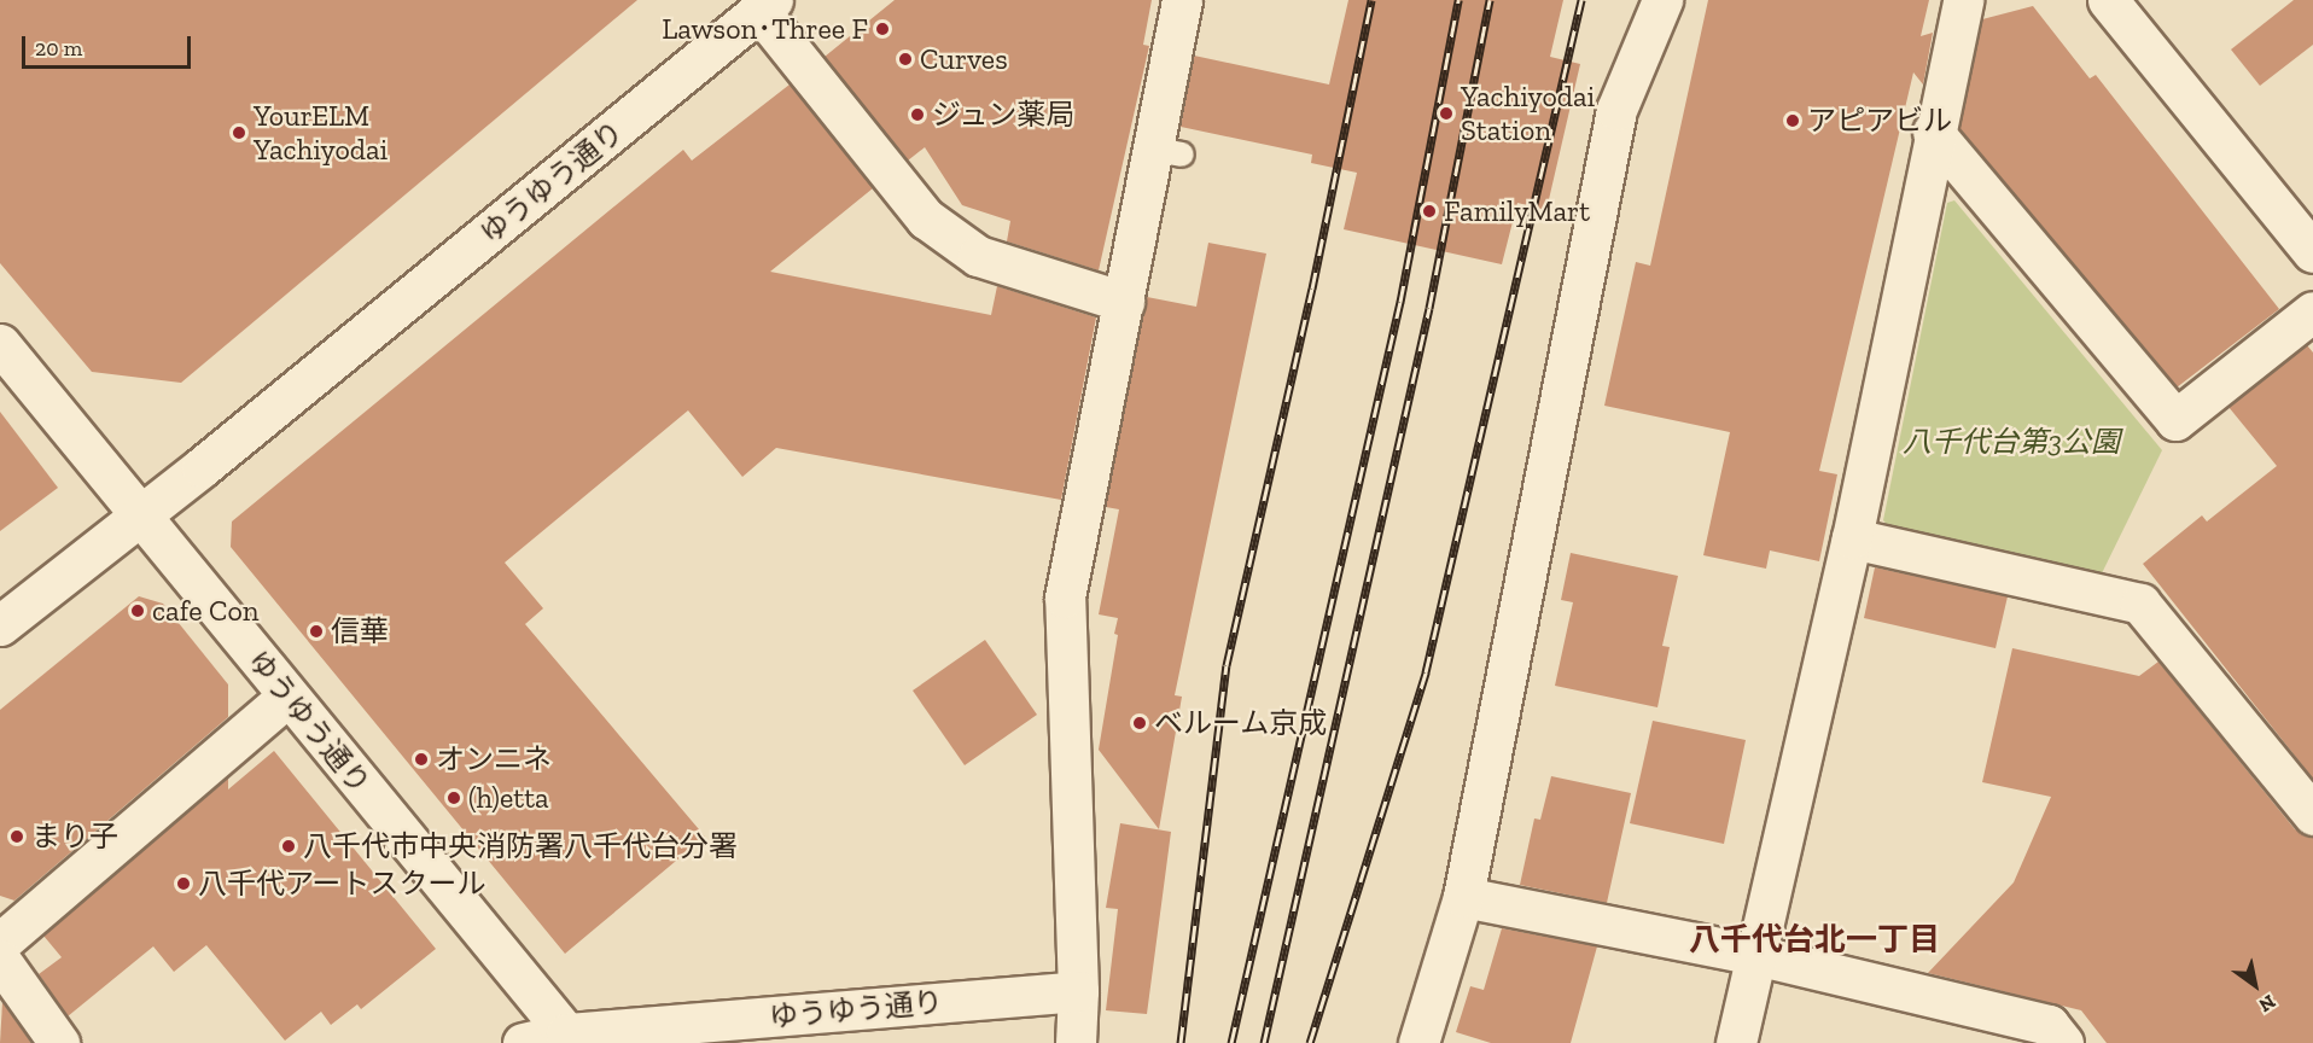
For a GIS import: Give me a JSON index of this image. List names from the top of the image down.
{
  "streets": {
    "street": ["ゆうゆう通り"]
  },
  "districts": ["八千代台北一丁目"],
  "parks": ["八千代台第3公園"],
  "places": [
    "Lawson･Three F",
    "Curves",
    "Yachiyodai Station",
    "ジュン薬局",
    "アピアビル",
    "YourELM Yachiyodai",
    "FamilyMart",
    "cafe Con",
    "信華",
    "ベルーム京成",
    "オンニネ",
    "(h)etta",
    "まり子",
    "八千代市中央消防署八千代台分署",
    "八千代アートスクール"
  ],
  "scale_bar": "20 m",
  "north": "bottom right"
}
